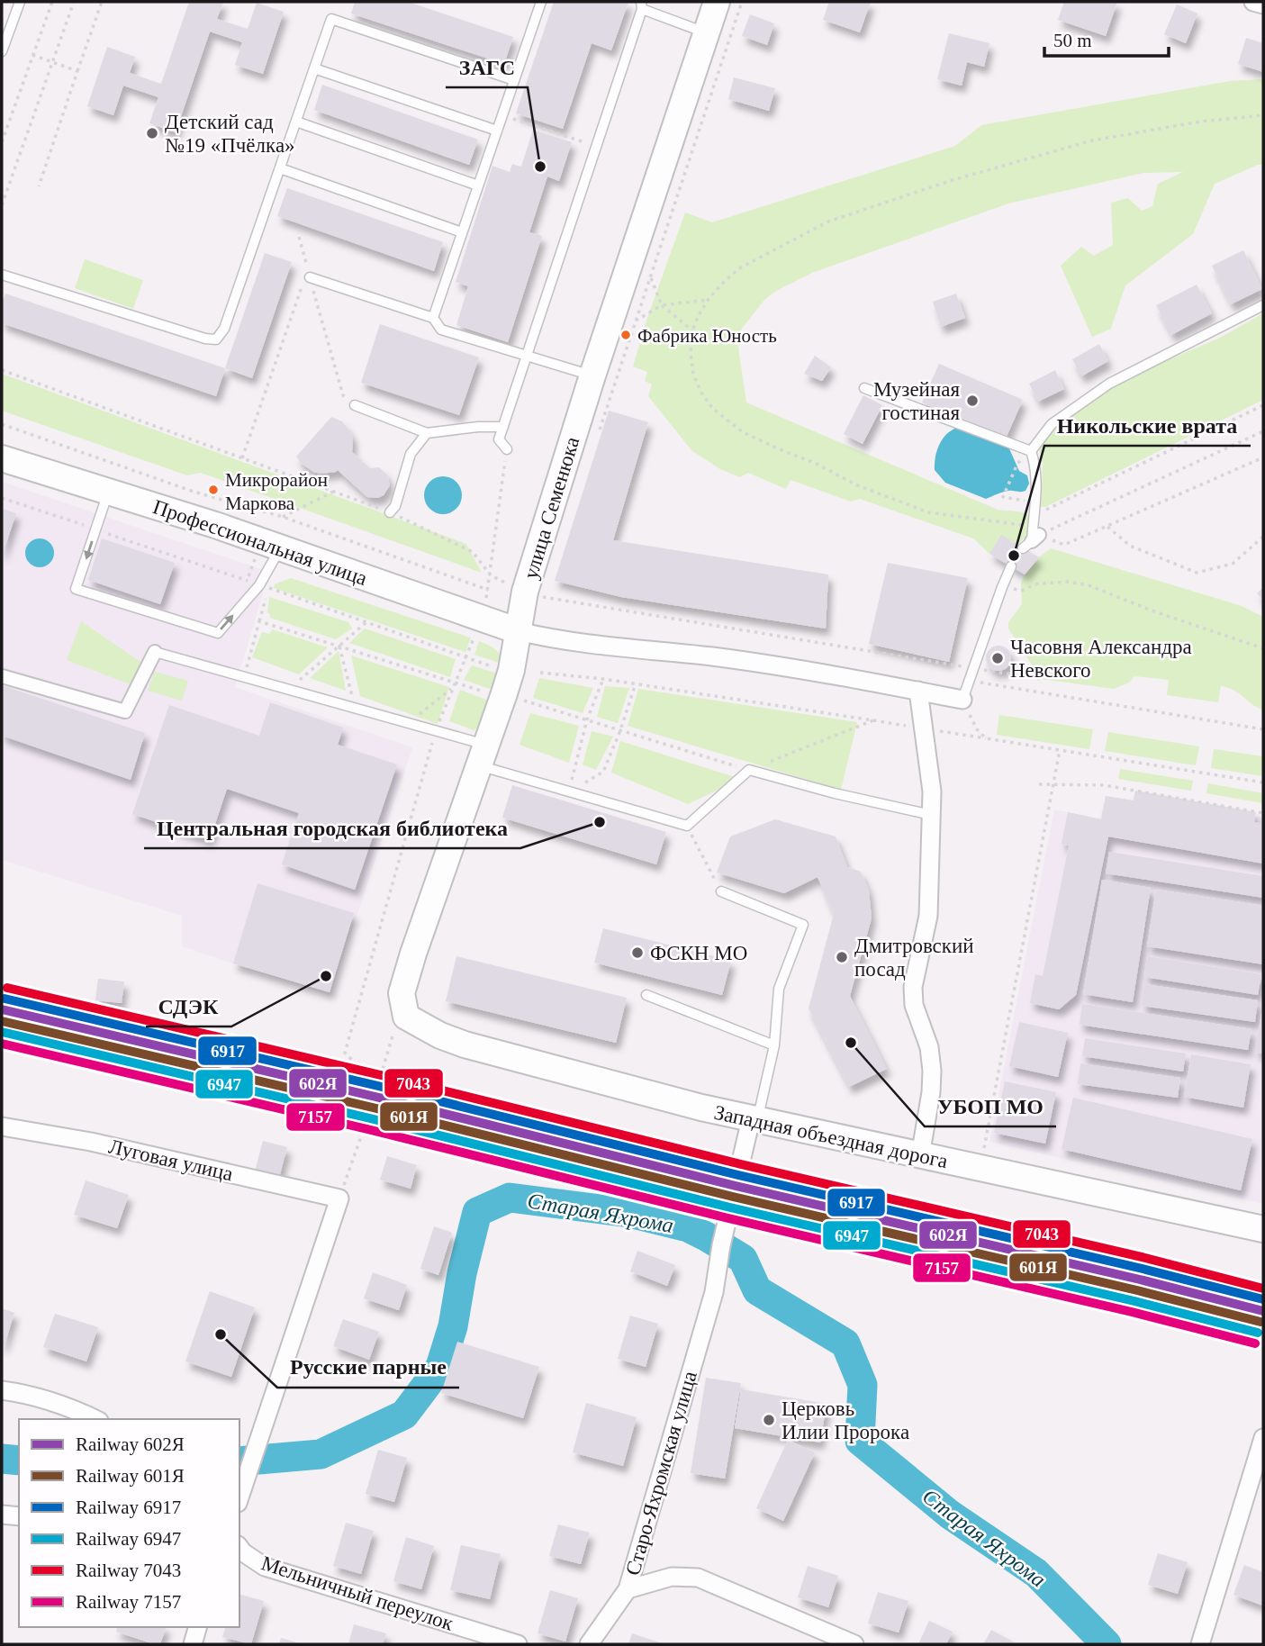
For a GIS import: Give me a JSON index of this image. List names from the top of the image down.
{
  "streets": {
    "main road": ["улица Семенюка", "Профессиональная улица", "Западная объездная дорога"],
    "street": ["Луговая улица", "Старо-Яхромская улица", "Мельничный переулок"]
  },
  "crossings": [
    ["улица Семенюка", "Профессиональная улица"],
    ["улица Семенюка", "Западная объездная дорога"],
    ["Западная объездная дорога", "Старо-Яхромская улица"]
  ],
  "water": ["Старая Яхрома"],
  "places": [
    "Детский сад №19 «Пчёлка»",
    "ЗАГС",
    "Фабрика Юность",
    "Музейная гостиная",
    "Микрорайон Маркова",
    "Никольские врата",
    "Часовня Александра Невского",
    "Центральная городская библиотека",
    "ФСКН МО",
    "Дмитровский посад",
    "СДЭК",
    "УБОП МО",
    "Русские парные",
    "Церковь Илии Пророка"
  ],
  "lines": [
    "rail line 7043",
    "rail line 6917",
    "rail line 602Я",
    "rail line 601Я",
    "rail line 6947",
    "rail line 7157"
  ],
  "legend": [
    "Railway 602Я",
    "Railway 601Я",
    "Railway 6917",
    "Railway 6947",
    "Railway 7043",
    "Railway 7157"
  ],
  "scale_bar": "50 m"
}
